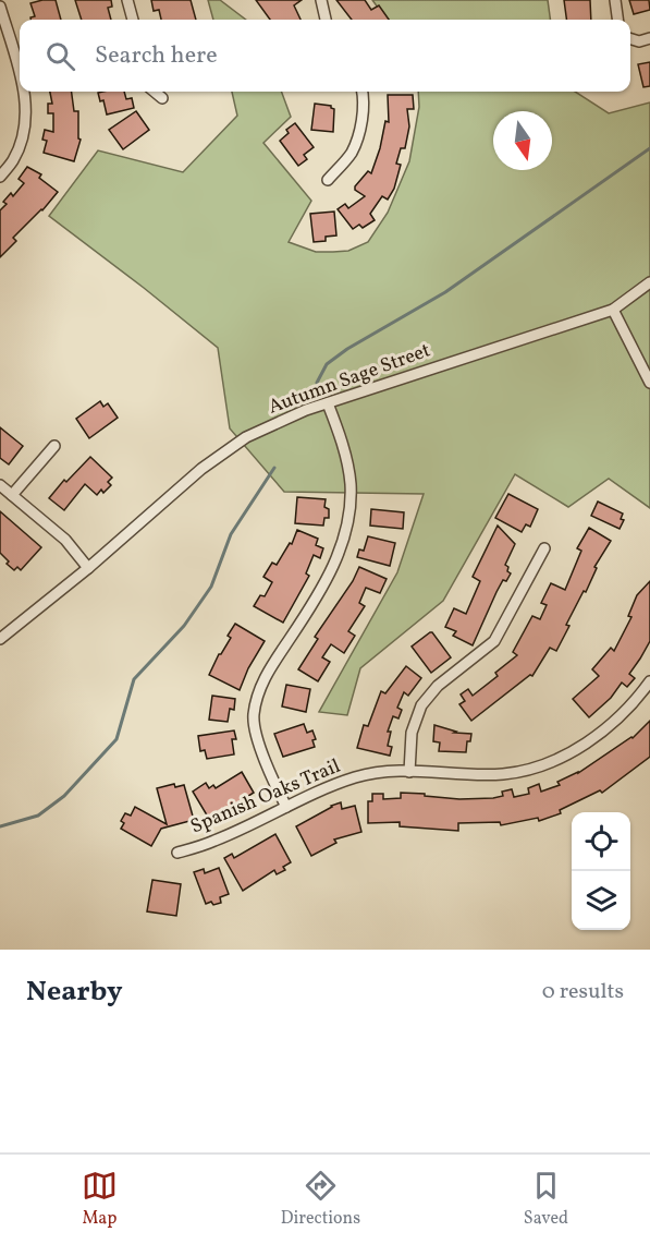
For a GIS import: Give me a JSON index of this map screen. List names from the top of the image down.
{
  "streets": {
    "street": ["Autumn Sage Street", "Spanish Oaks Trail"]
  },
  "north": "bottom",
  "page": {
    "search": "Search here",
    "heading": ["Nearby", "0 results"],
    "nav": ["Map", "Directions", "Saved"]
  }
}
